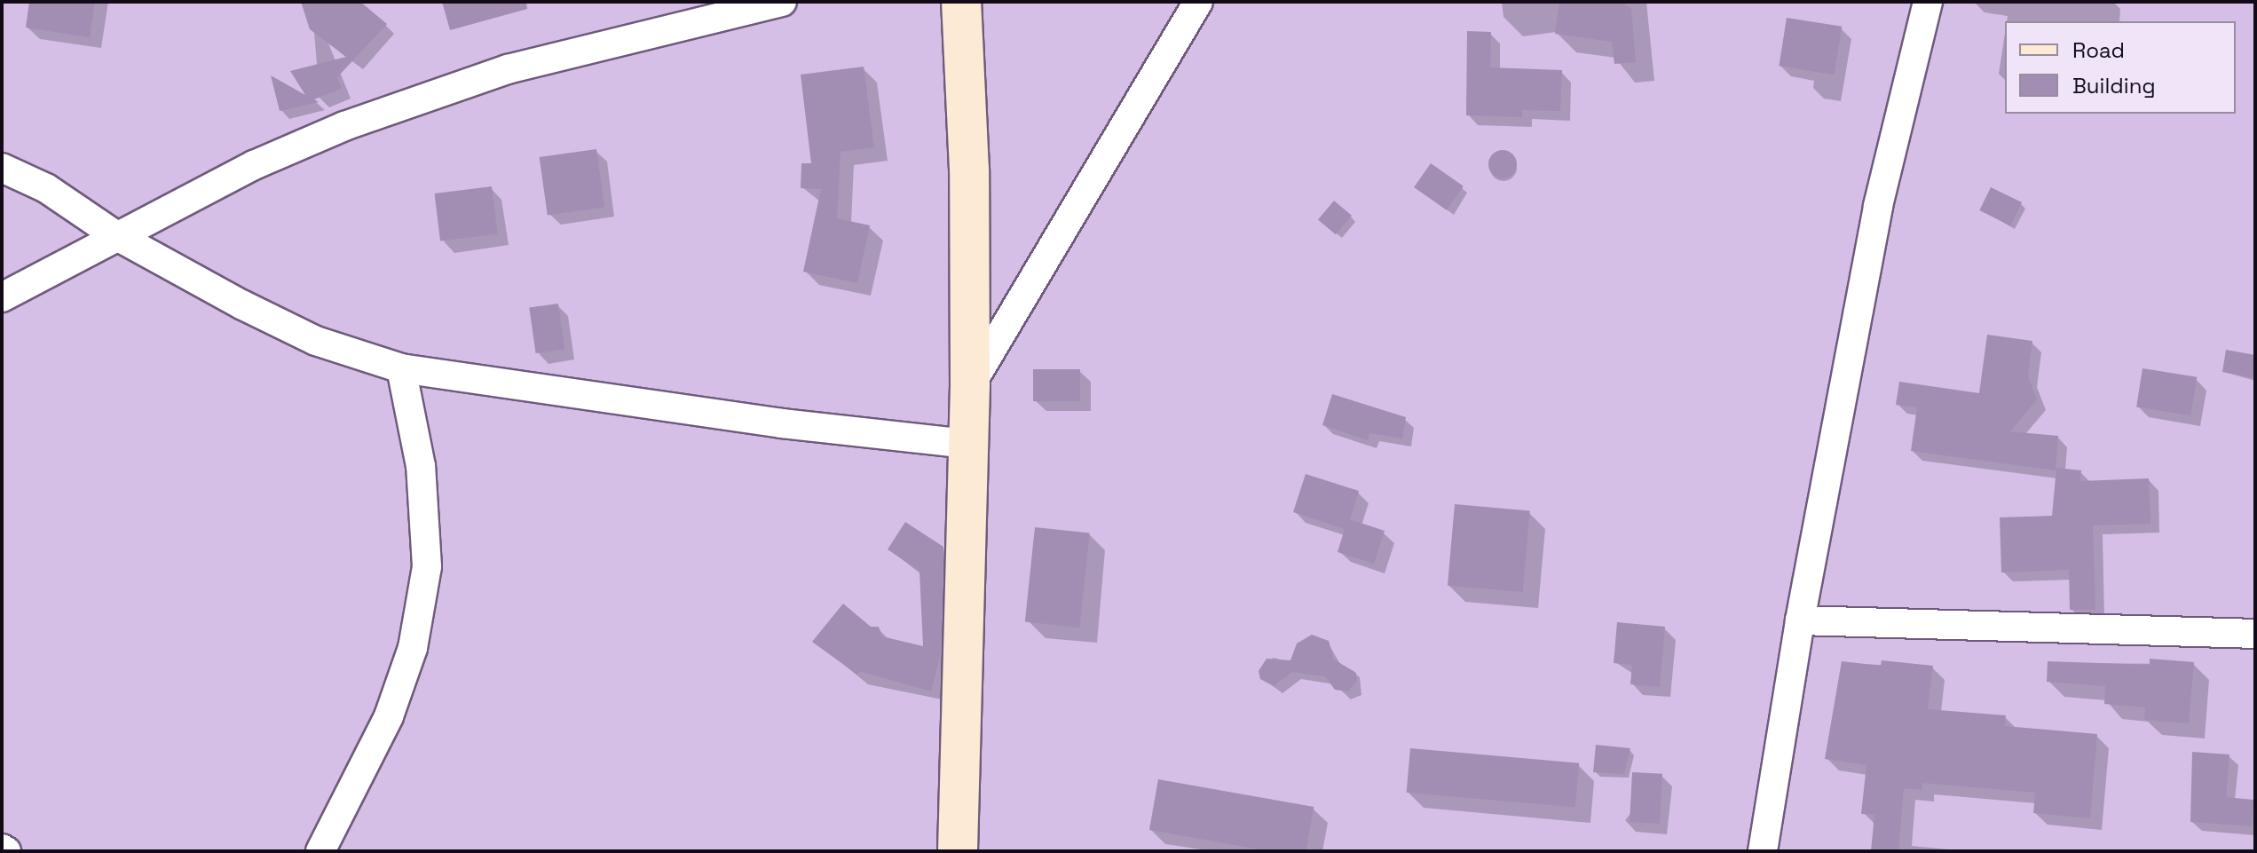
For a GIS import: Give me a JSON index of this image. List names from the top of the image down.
{
  "legend": ["Road", "Building"]
}
